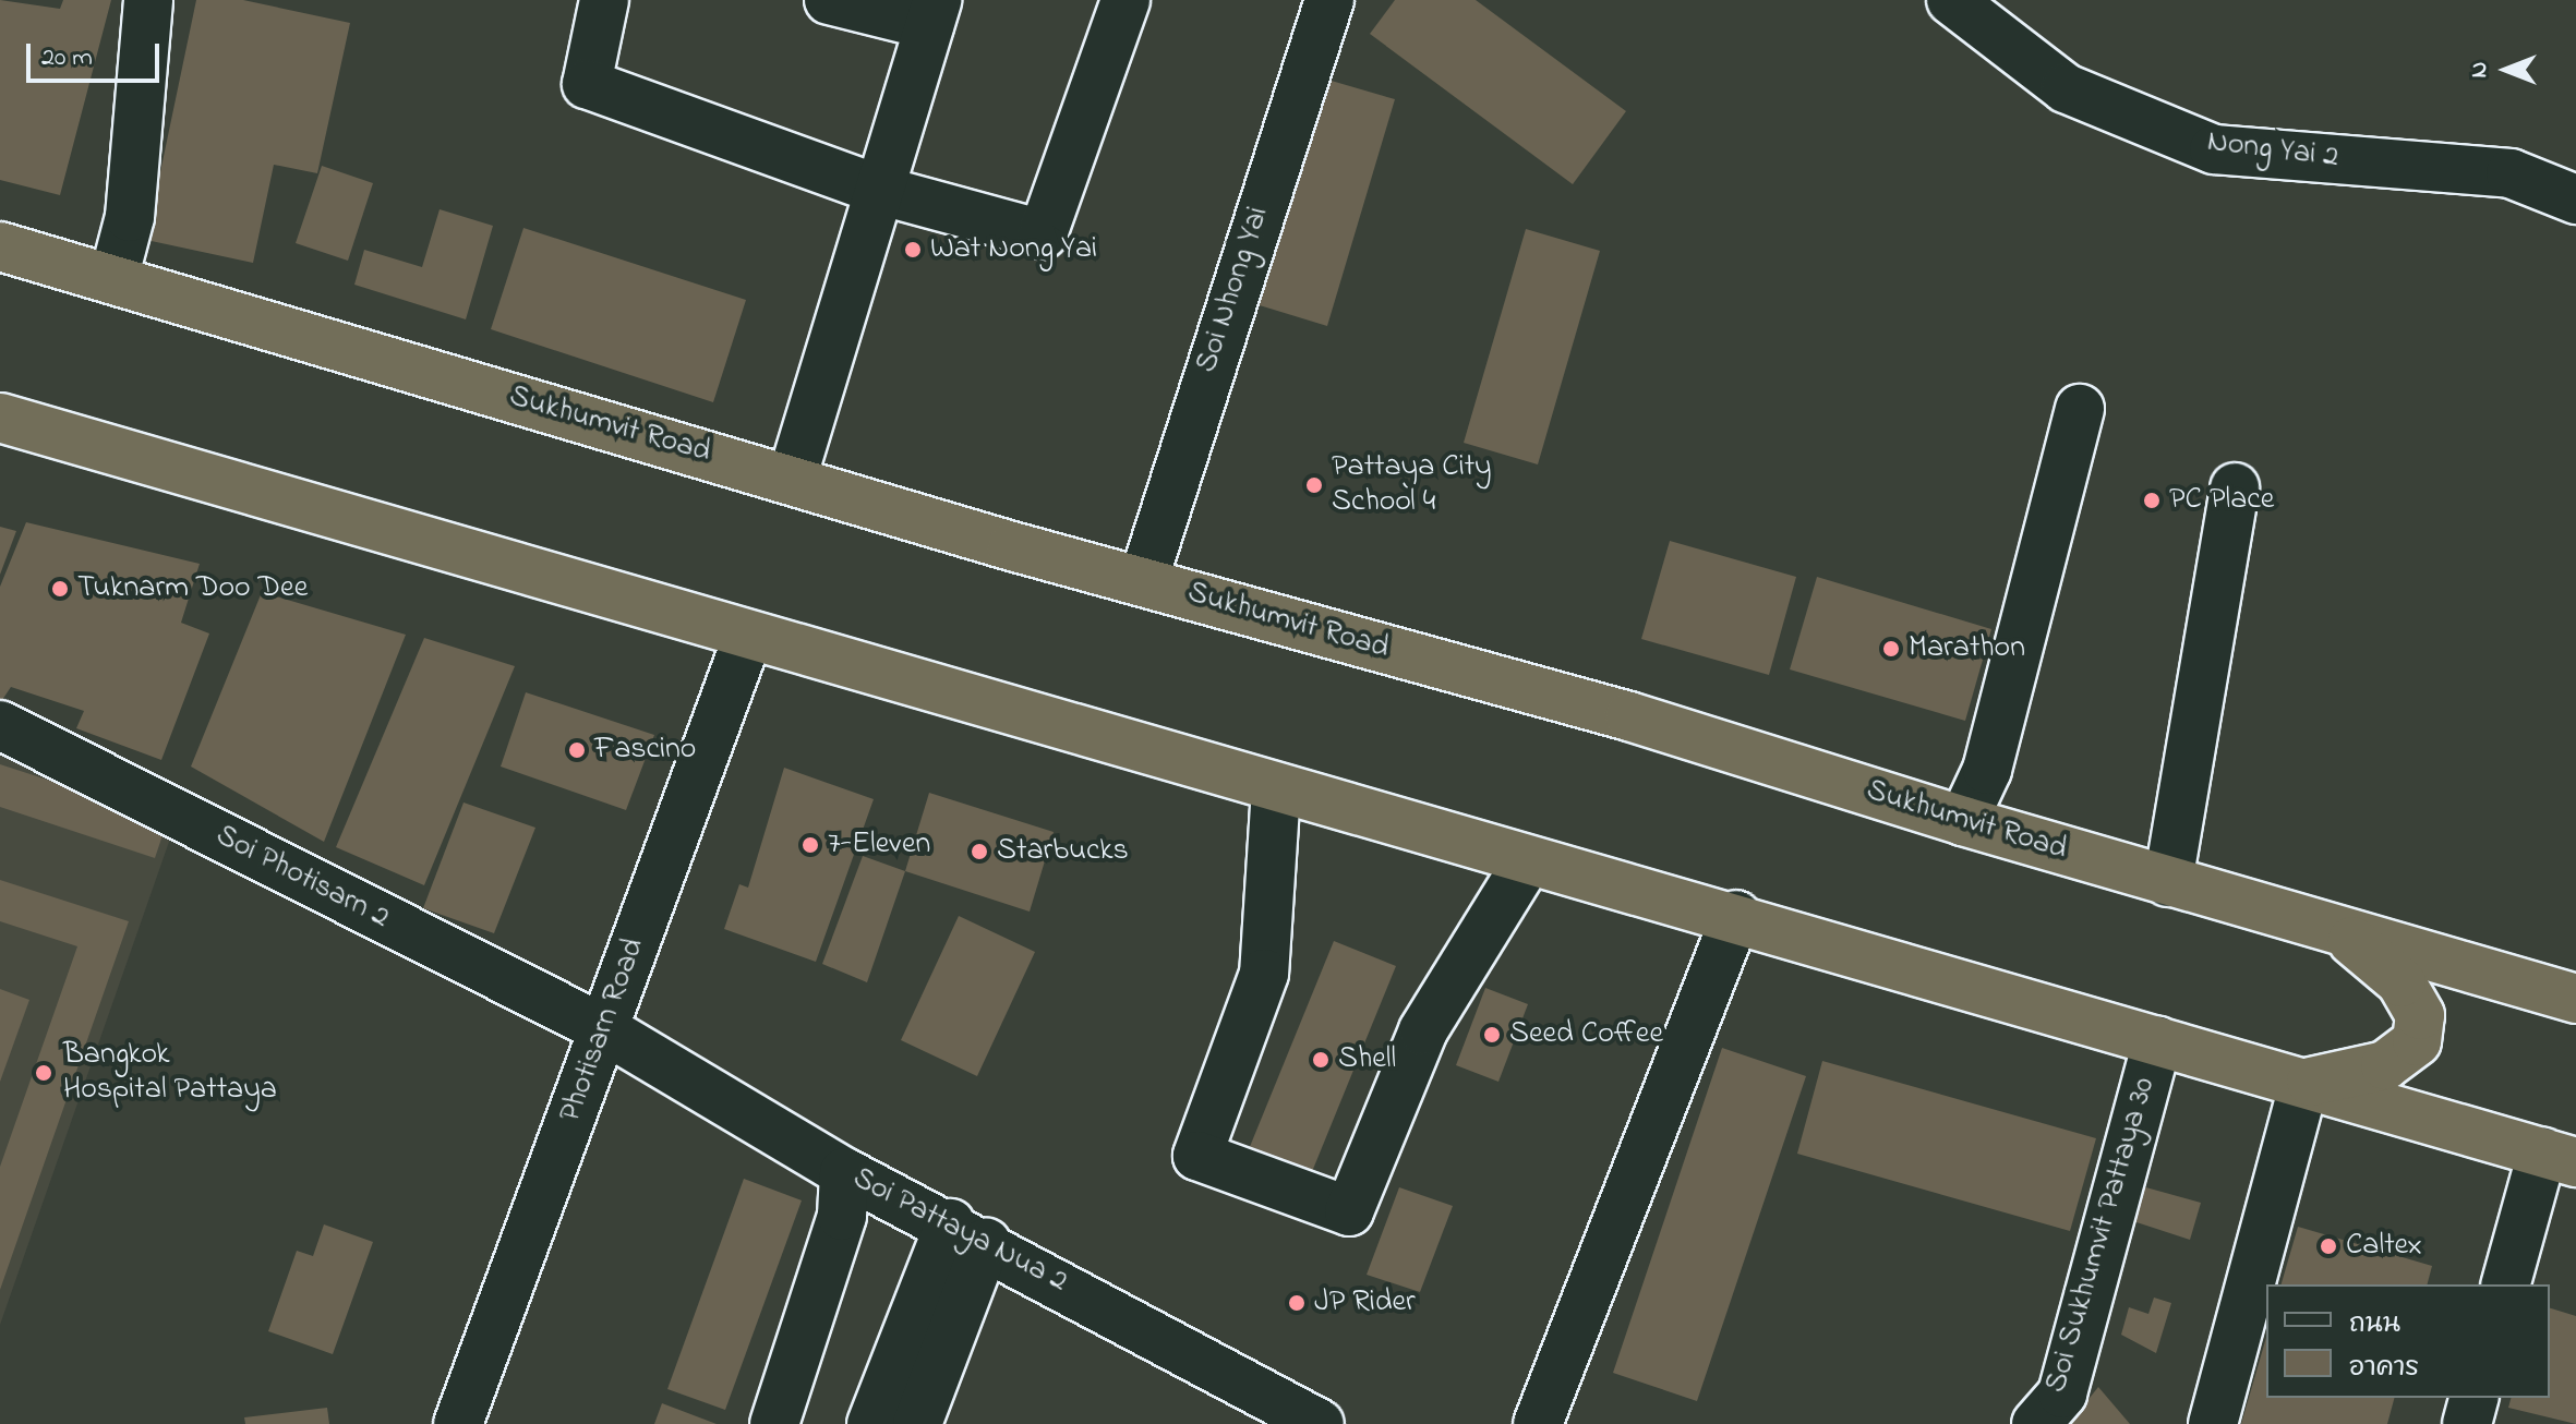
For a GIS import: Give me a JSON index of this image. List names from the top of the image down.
{
  "streets": {
    "highway": ["Sukhumvit Road"],
    "street": [
      "Nong Yai 2",
      "Soi Nhong Yai",
      "Soi Photisarn 2",
      "Photisarn Road",
      "Soi Pattaya Nua 2",
      "Soi Sukhumvit Pattaya 30"
    ]
  },
  "crossings": [
    ["Soi Nhong Yai", "Sukhumvit Road"],
    ["Soi Photisarn 2", "Photisarn Road"],
    ["Soi Photisarn 2", "Soi Pattaya Nua 2"],
    ["Photisarn Road", "Soi Pattaya Nua 2"]
  ],
  "places": [
    "Wat Nong Yai",
    "Pattaya City School 4",
    "PC Place",
    "Tuknarm Doo Dee",
    "Marathon",
    "Fascino",
    "7-Eleven",
    "Starbucks",
    "Seed Coffee",
    "Shell",
    "Bangkok Hospital Pattaya",
    "Caltex",
    "JP Rider"
  ],
  "legend": ["ถนน", "อาคาร"],
  "scale_bar": "20 m",
  "north": "left"
}
